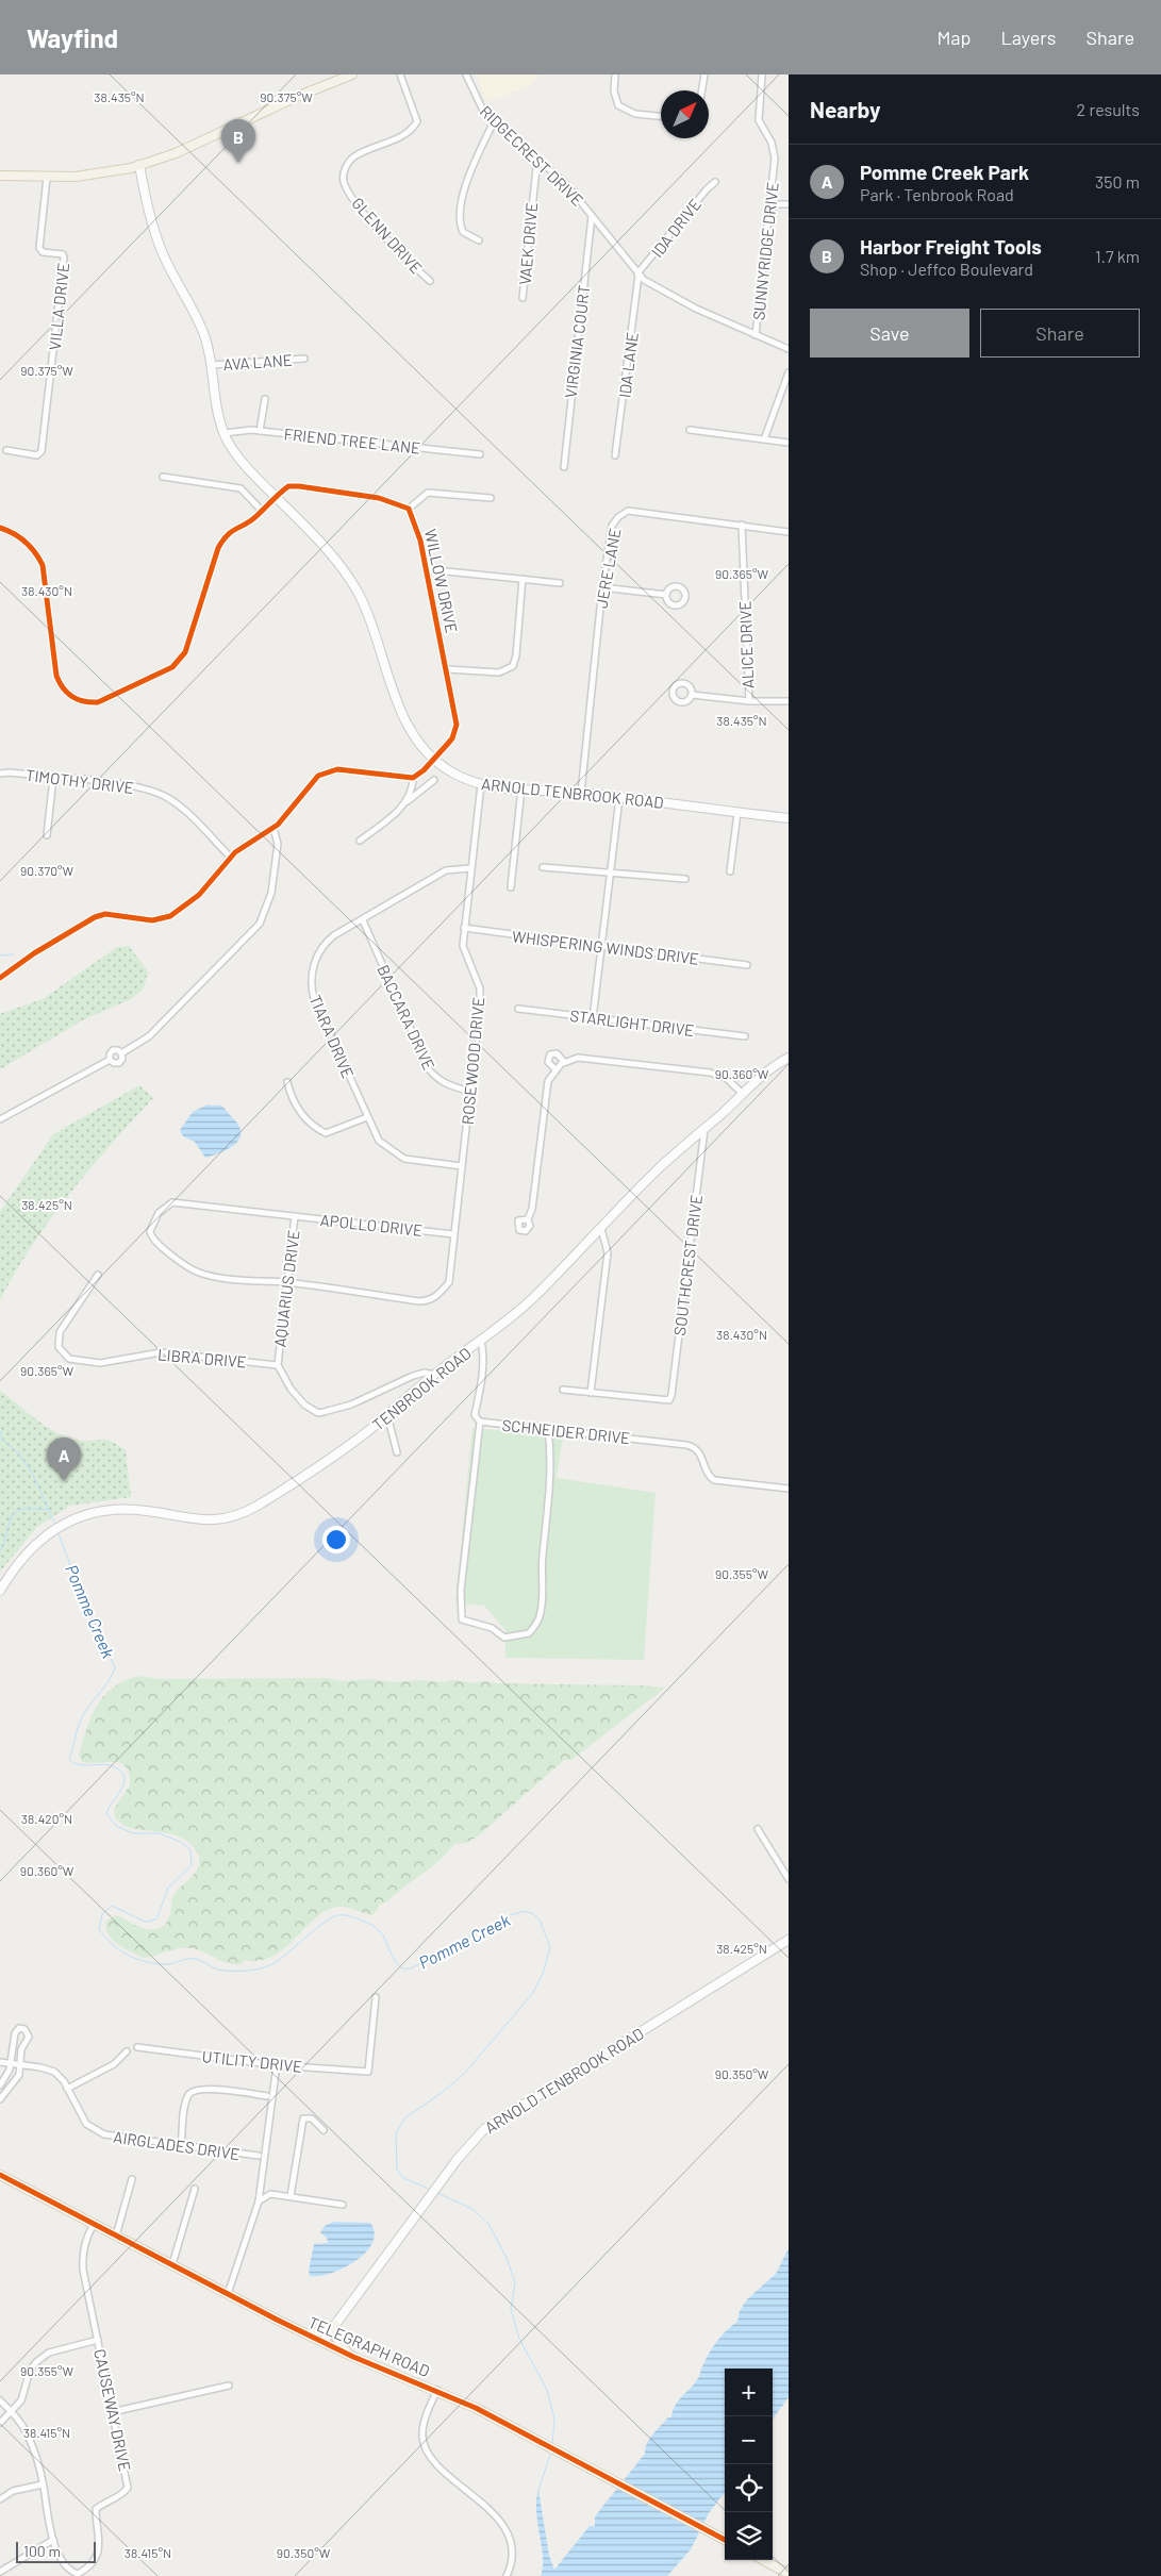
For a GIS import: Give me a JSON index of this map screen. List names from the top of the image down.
{
  "streets": {
    "main road": ["TELEGRAPH ROAD"],
    "street": [
      "RIDGECREST DRIVE",
      "IDA DRIVE",
      "GLENN DRIVE",
      "VAEK DRIVE",
      "SUNNYRIDGE DRIVE",
      "VILLA DRIVE",
      "VIRGINIA COURT",
      "AVA LANE",
      "IDA LANE",
      "FRIEND TREE LANE",
      "JERE LANE",
      "WILLOW DRIVE",
      "ALICE DRIVE",
      "TIMOTHY DRIVE",
      "ARNOLD TENBROOK ROAD",
      "WHISPERING WINDS DRIVE",
      "BACCARA DRIVE",
      "STARLIGHT DRIVE",
      "TIARA DRIVE",
      "ROSEWOOD DRIVE",
      "APOLLO DRIVE",
      "SOUTHCREST DRIVE",
      "AQUARIUS DRIVE",
      "LIBRA DRIVE",
      "TENBROOK ROAD",
      "SCHNEIDER DRIVE",
      "UTILITY DRIVE",
      "AIRGLADES DRIVE",
      "CAUSEWAY DRIVE"
    ]
  },
  "crossings": [
    ["RIDGECREST DRIVE", "IDA DRIVE"],
    ["RIDGECREST DRIVE", "VAEK DRIVE"],
    ["RIDGECREST DRIVE", "SUNNYRIDGE DRIVE"],
    ["RIDGECREST DRIVE", "VIRGINIA COURT"],
    ["RIDGECREST DRIVE", "IDA LANE"],
    ["IDA DRIVE", "IDA LANE"],
    ["AVA LANE", "ARNOLD TENBROOK ROAD"],
    ["FRIEND TREE LANE", "ARNOLD TENBROOK ROAD"],
    ["JERE LANE", "ALICE DRIVE"],
    ["JERE LANE", "ARNOLD TENBROOK ROAD"],
    ["WILLOW DRIVE", "ARNOLD TENBROOK ROAD"],
    ["ARNOLD TENBROOK ROAD", "ROSEWOOD DRIVE"],
    ["ARNOLD TENBROOK ROAD", "TELEGRAPH ROAD"],
    ["WHISPERING WINDS DRIVE", "ROSEWOOD DRIVE"],
    ["BACCARA DRIVE", "TIARA DRIVE"],
    ["BACCARA DRIVE", "ROSEWOOD DRIVE"],
    ["TIARA DRIVE", "ROSEWOOD DRIVE"],
    ["ROSEWOOD DRIVE", "APOLLO DRIVE"],
    ["ROSEWOOD DRIVE", "AQUARIUS DRIVE"],
    ["APOLLO DRIVE", "AQUARIUS DRIVE"],
    ["SOUTHCREST DRIVE", "TENBROOK ROAD"],
    ["AQUARIUS DRIVE", "LIBRA DRIVE"],
    ["AQUARIUS DRIVE", "TENBROOK ROAD"],
    ["TENBROOK ROAD", "SCHNEIDER DRIVE"],
    ["TELEGRAPH ROAD", "CAUSEWAY DRIVE"]
  ],
  "water": ["Pomme Creek"],
  "scale_bar": "100 m",
  "north": "top right",
  "page": {
    "header": "Wayfind",
    "nav": ["Map", "Layers", "Share"],
    "heading": ["Nearby", "2 results"],
    "pins": ["B", "A"],
    "list": [
      {
        "mark": "A",
        "name": "Pomme Creek Park",
        "note": "Park · Tenbrook Road",
        "value": "350 m"
      },
      {
        "mark": "B",
        "name": "Harbor Freight Tools",
        "note": "Shop · Jeffco Boulevard",
        "value": "1.7 km"
      }
    ],
    "buttons": ["Save", "Share"],
    "map_buttons": ["+", "−"],
    "scale": "100 m"
  },
  "coordinates": [
    "38.435°N",
    "90.375°W",
    "90.365°W",
    "38.430°N",
    "90.370°W",
    "90.360°W",
    "38.425°N",
    "90.355°W",
    "38.420°N",
    "90.350°W",
    "38.415°N"
  ]
}
